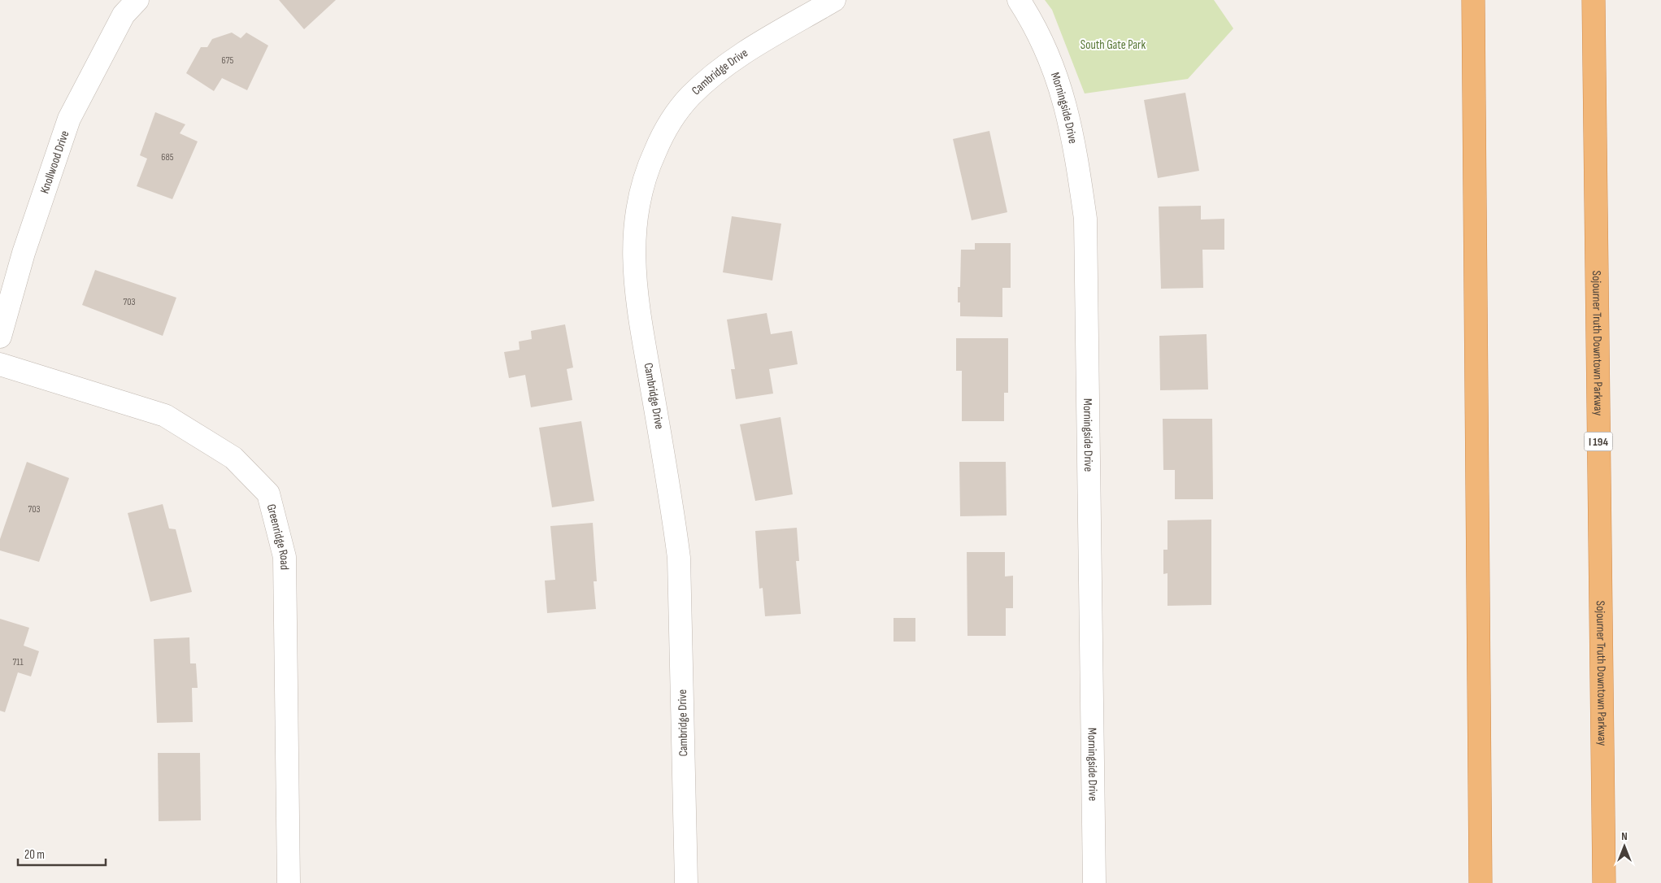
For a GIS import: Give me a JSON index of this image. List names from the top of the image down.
{
  "streets": {
    "highway": ["Sojourner Truth Downtown Parkway", "I 194"],
    "street": [
      "Cambridge Drive",
      "Morningside Drive",
      "Knollwood Drive",
      "Greenridge Road"
    ]
  },
  "parks": ["South Gate Park"],
  "house_numbers": [
    "675",
    "685",
    "703",
    "703",
    "711"
  ],
  "scale_bar": "20 m",
  "north": "top"
}
